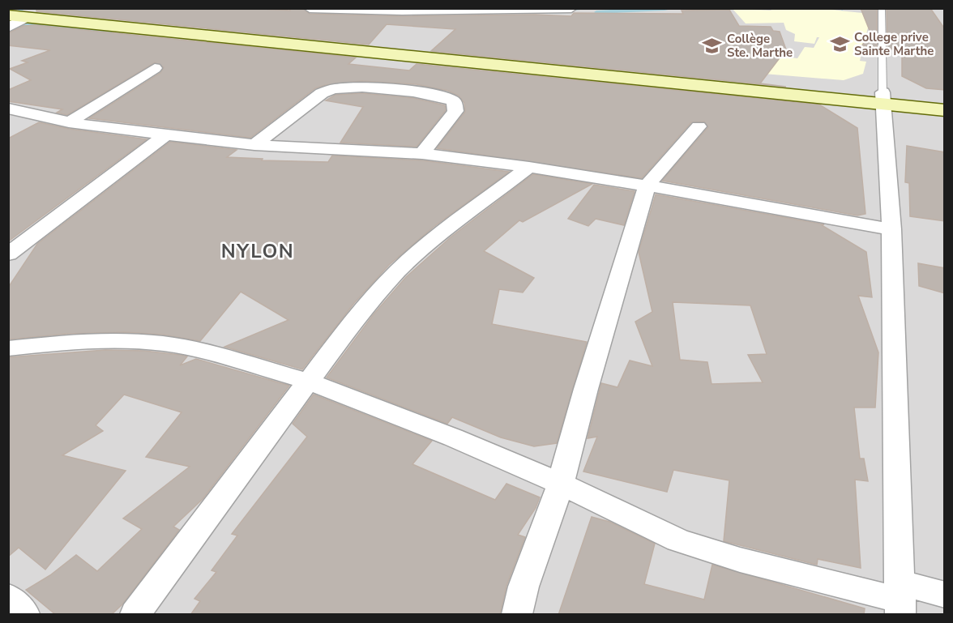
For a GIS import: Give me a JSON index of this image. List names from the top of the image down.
{
  "districts": ["NYLON"],
  "places": {
    "school or university": ["College prive Sainte Marthe", "Collège Ste. Marthe"]
  }
}
